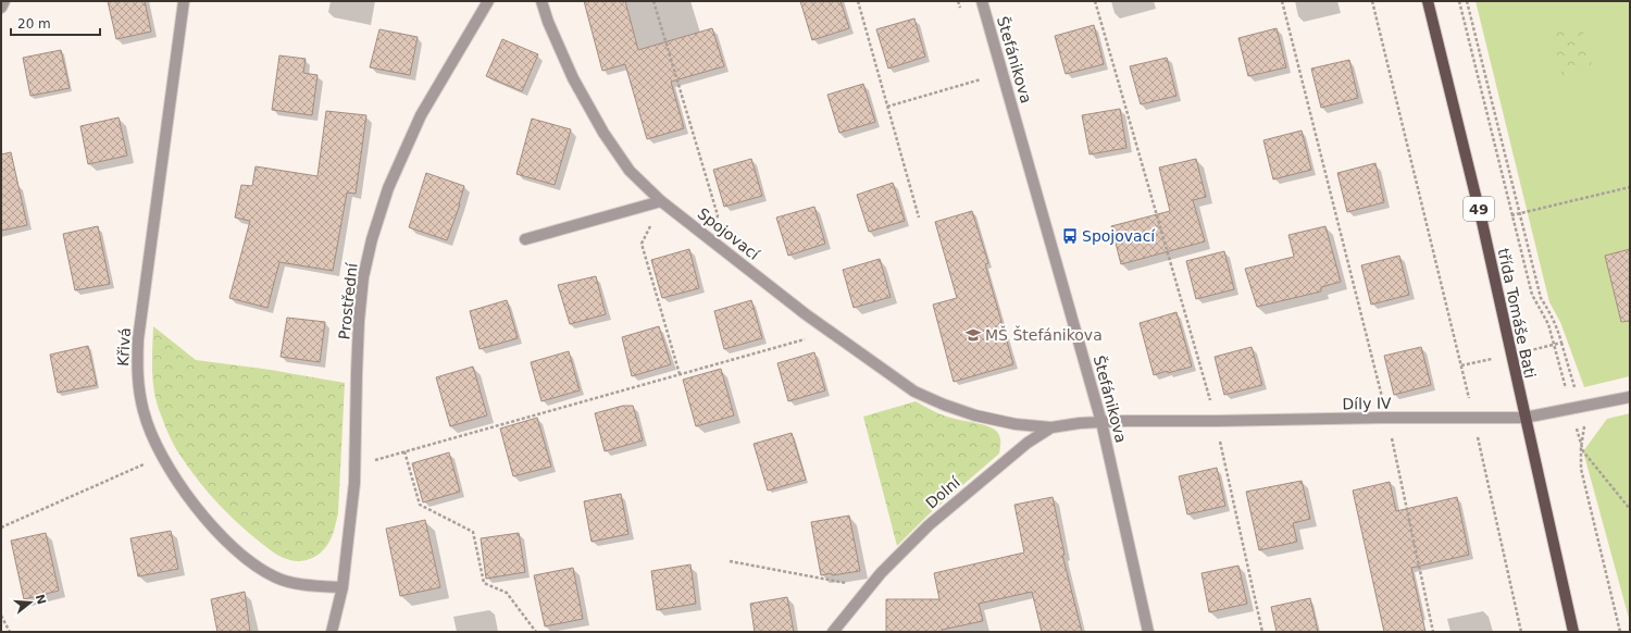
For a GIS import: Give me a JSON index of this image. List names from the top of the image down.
{
  "streets": {
    "main road": ["49", "třída Tomáše Bati"],
    "street": [
      "Štefánikova",
      "Spojovací",
      "Prostřední",
      "Křivá",
      "Díly IV",
      "Dolní"
    ]
  },
  "crossings": [
    ["Štefánikova", "Díly IV"],
    ["Štefánikova", "Dolní"],
    ["Spojovací", "Dolní"],
    ["Prostřední", "Křivá"],
    ["třída Tomáše Bati", "Díly IV"],
    ["Díly IV", "Dolní"]
  ],
  "places": {
    "bus stop": ["Spojovací"],
    "school or university": ["MŠ Štefánikova"]
  },
  "scale_bar": "20 m",
  "north": "right"
}
